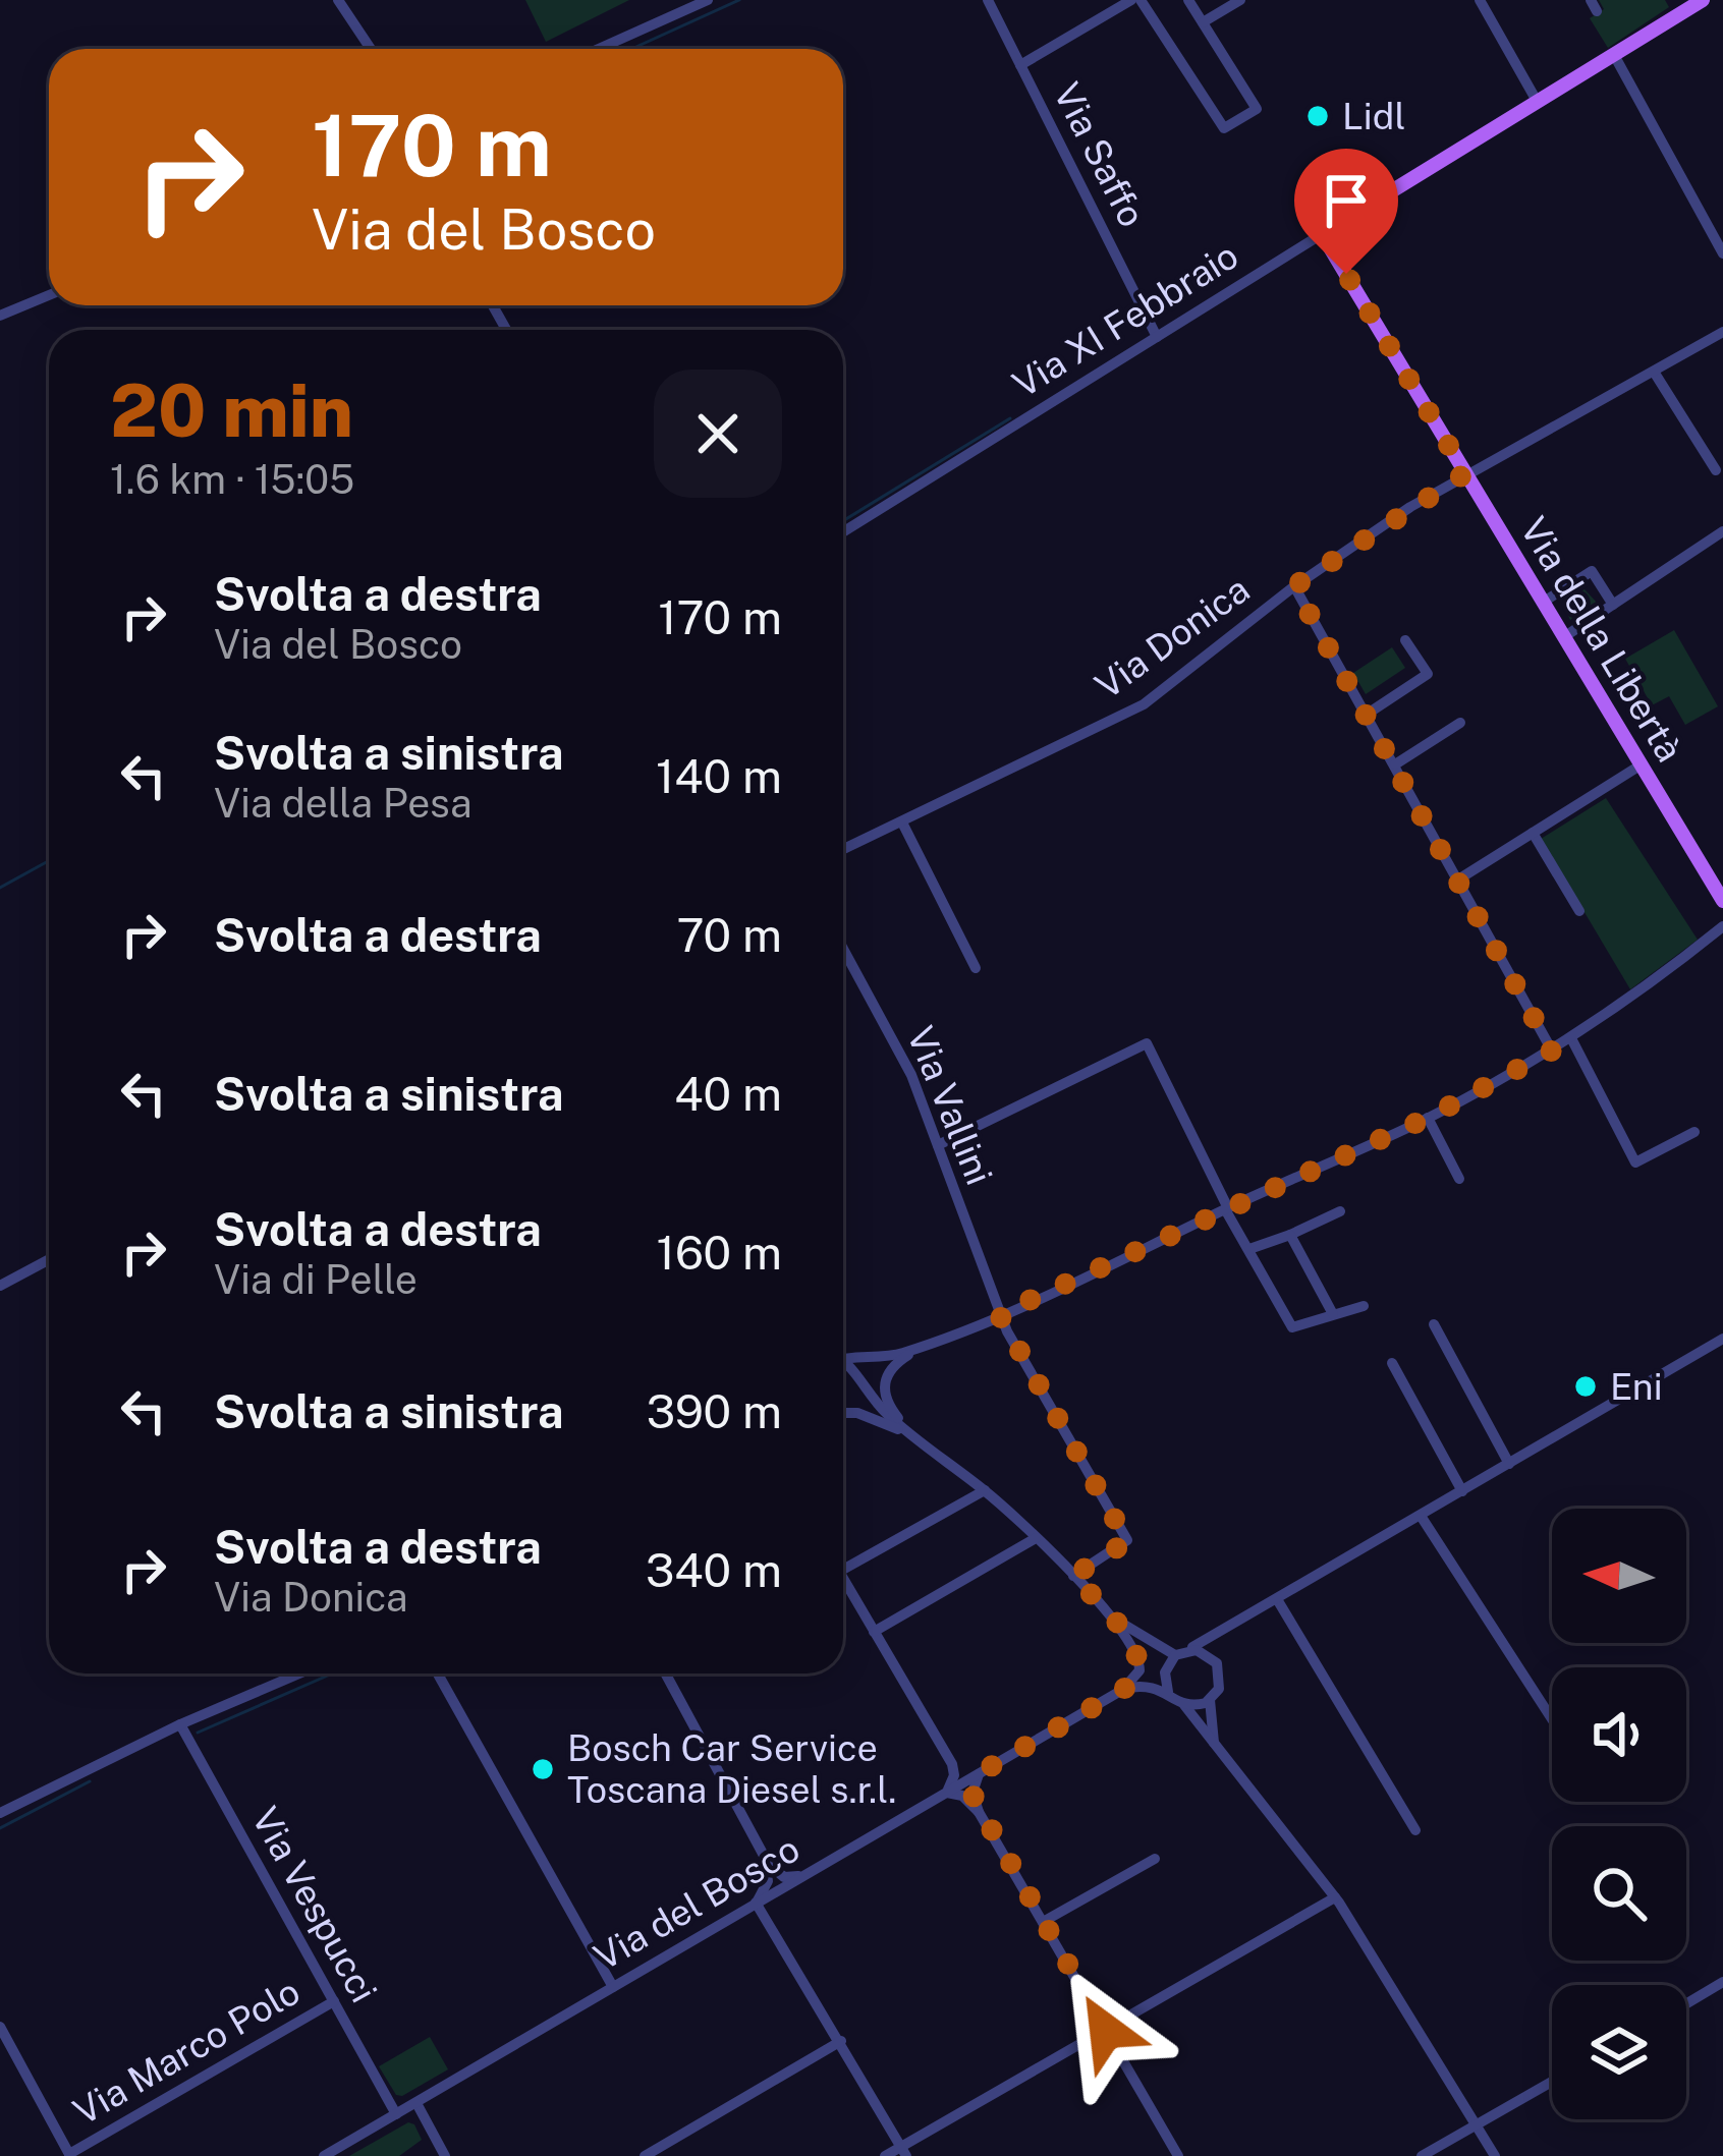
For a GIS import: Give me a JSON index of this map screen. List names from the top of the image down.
{
  "streets": {
    "main road": ["Via XI Febbraio", "Via della Libertà"],
    "street": [
      "Via Saffo",
      "Via Donica",
      "Via Vallini",
      "Via del Bosco",
      "Via Vespucci",
      "Via Marco Polo"
    ]
  },
  "crossings": [
    ["Via Saffo", "Via XI Febbraio"],
    ["Via XI Febbraio", "Via della Libertà"],
    ["Via Donica", "Via della Libertà"],
    ["Via del Bosco", "Via Vespucci"],
    ["Via Vespucci", "Via Marco Polo"]
  ],
  "places": ["Lidl", "Eni", "Bosch Car Service Toscana Diesel s.r.l."],
  "north": "left",
  "page": {
    "turn": ["170 m", "Via del Bosco"],
    "heading": ["20 min", "1.6 km · 15:05"],
    "list": [
      {
        "name": "Svolta a destra",
        "note": "Via del Bosco",
        "value": "170 m"
      },
      {
        "name": "Svolta a sinistra",
        "note": "Via della Pesa",
        "value": "140 m"
      },
      {
        "name": "Svolta a destra",
        "value": "70 m"
      },
      {
        "name": "Svolta a sinistra",
        "value": "40 m"
      },
      {
        "name": "Svolta a destra",
        "note": "Via di Pelle",
        "value": "160 m"
      },
      {
        "name": "Svolta a sinistra",
        "value": "390 m"
      },
      {
        "name": "Svolta a destra",
        "note": "Via Donica",
        "value": "340 m"
      }
    ]
  }
}
